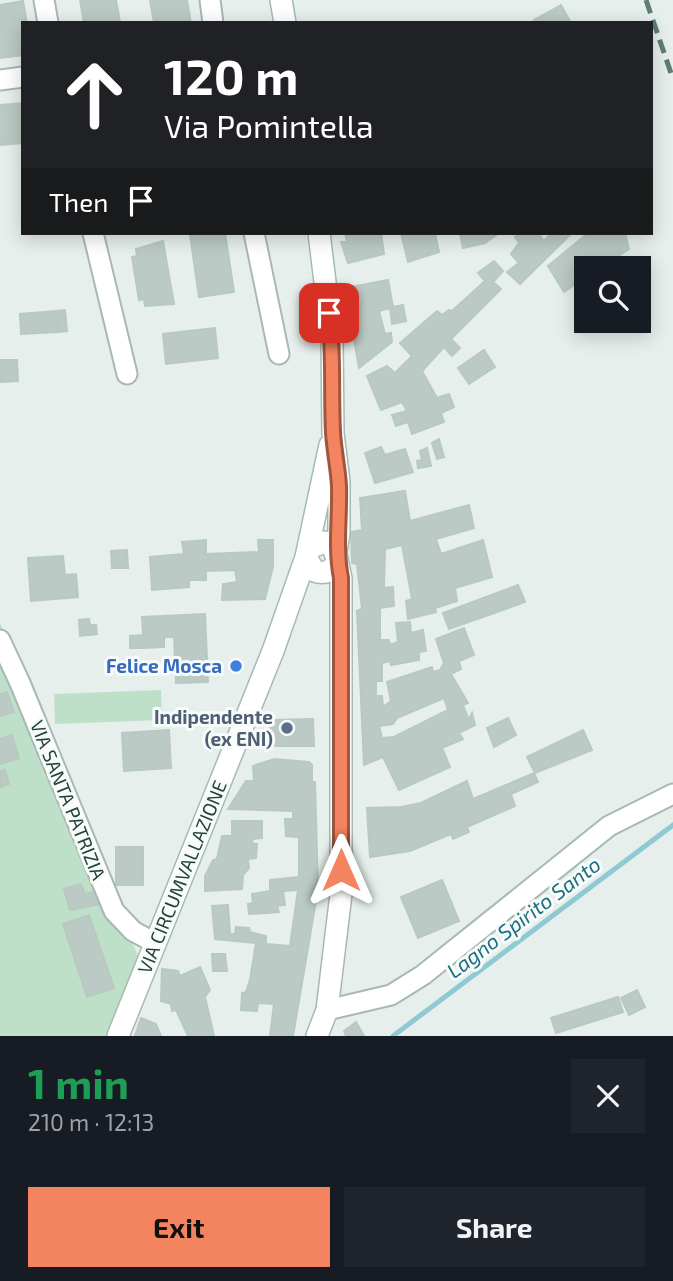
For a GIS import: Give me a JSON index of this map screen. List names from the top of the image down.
{
  "streets": {
    "main road": ["VIA CIRCUMVALLAZIONE"],
    "street": ["VIA SANTA PATRIZIA"]
  },
  "crossings": [
    ["VIA SANTA PATRIZIA", "VIA CIRCUMVALLAZIONE"]
  ],
  "water": ["Lagno Spirito Santo"],
  "places": ["Felice Mosca", "Indipendente (ex ENI)"],
  "page": {
    "turn": ["120 m", "Via Pomintella"],
    "then": "Then",
    "heading": ["1 min", "210 m · 12:13"],
    "buttons": ["Exit", "Share"]
  }
}
